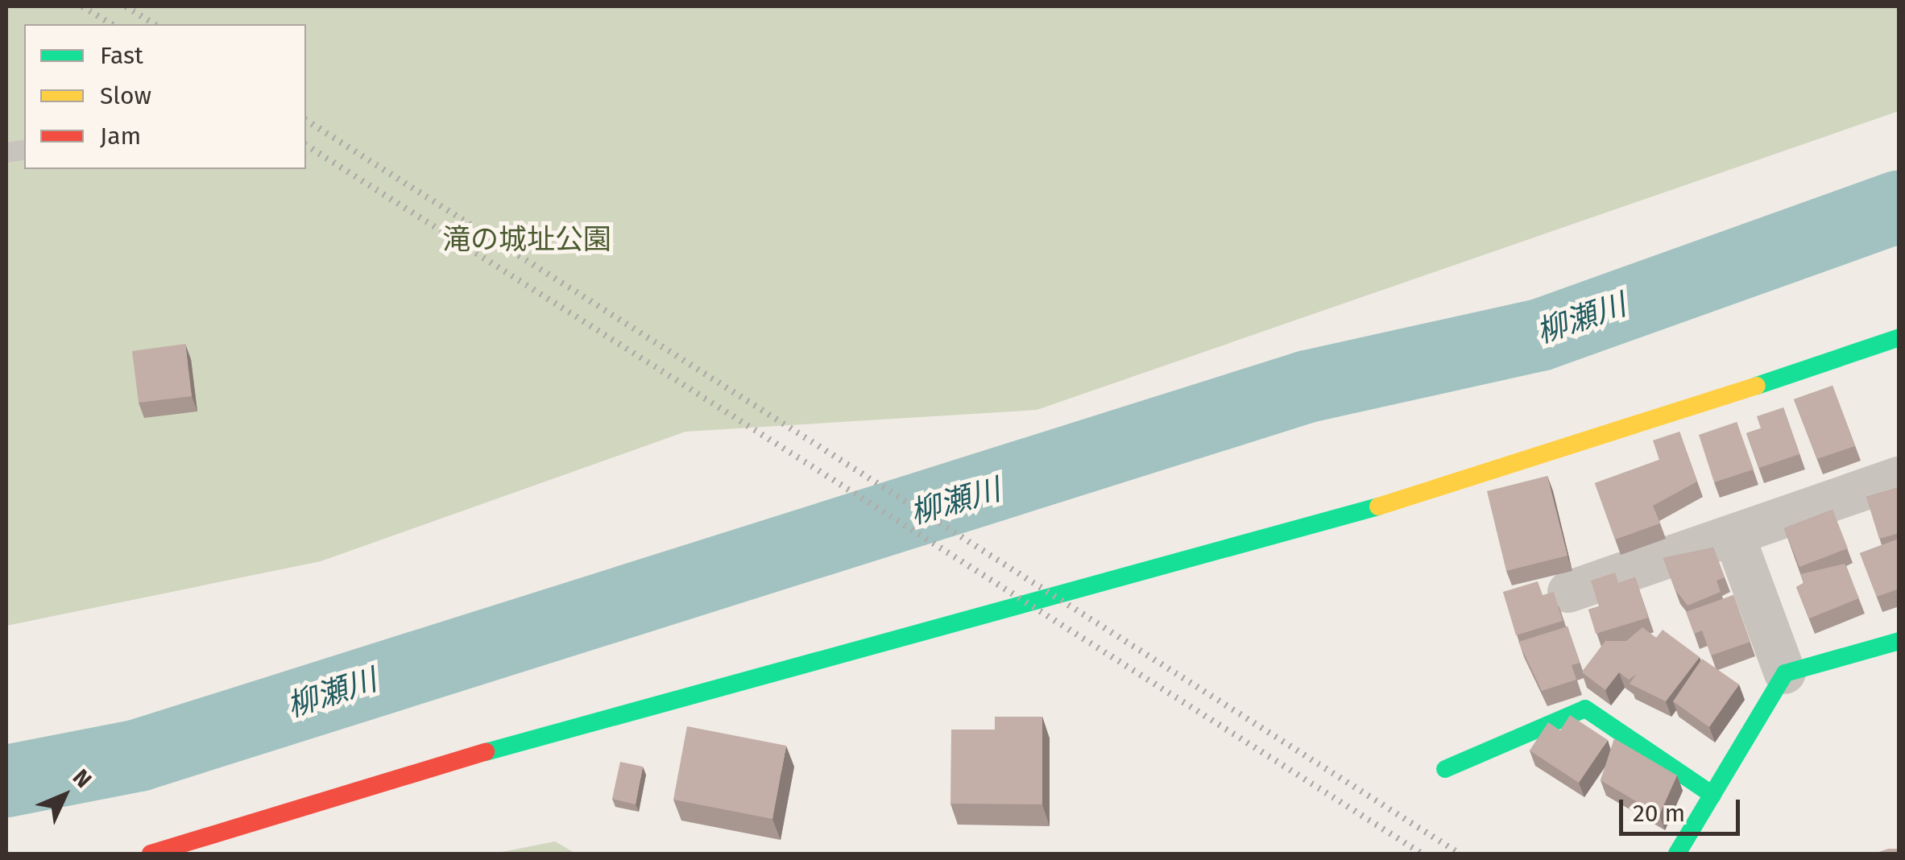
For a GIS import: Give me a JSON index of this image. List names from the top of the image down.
{
  "water": ["柳瀬川"],
  "parks": ["滝の城址公園"],
  "legend": ["Fast", "Slow", "Jam"],
  "scale_bar": "20 m",
  "north": "top right"
}
